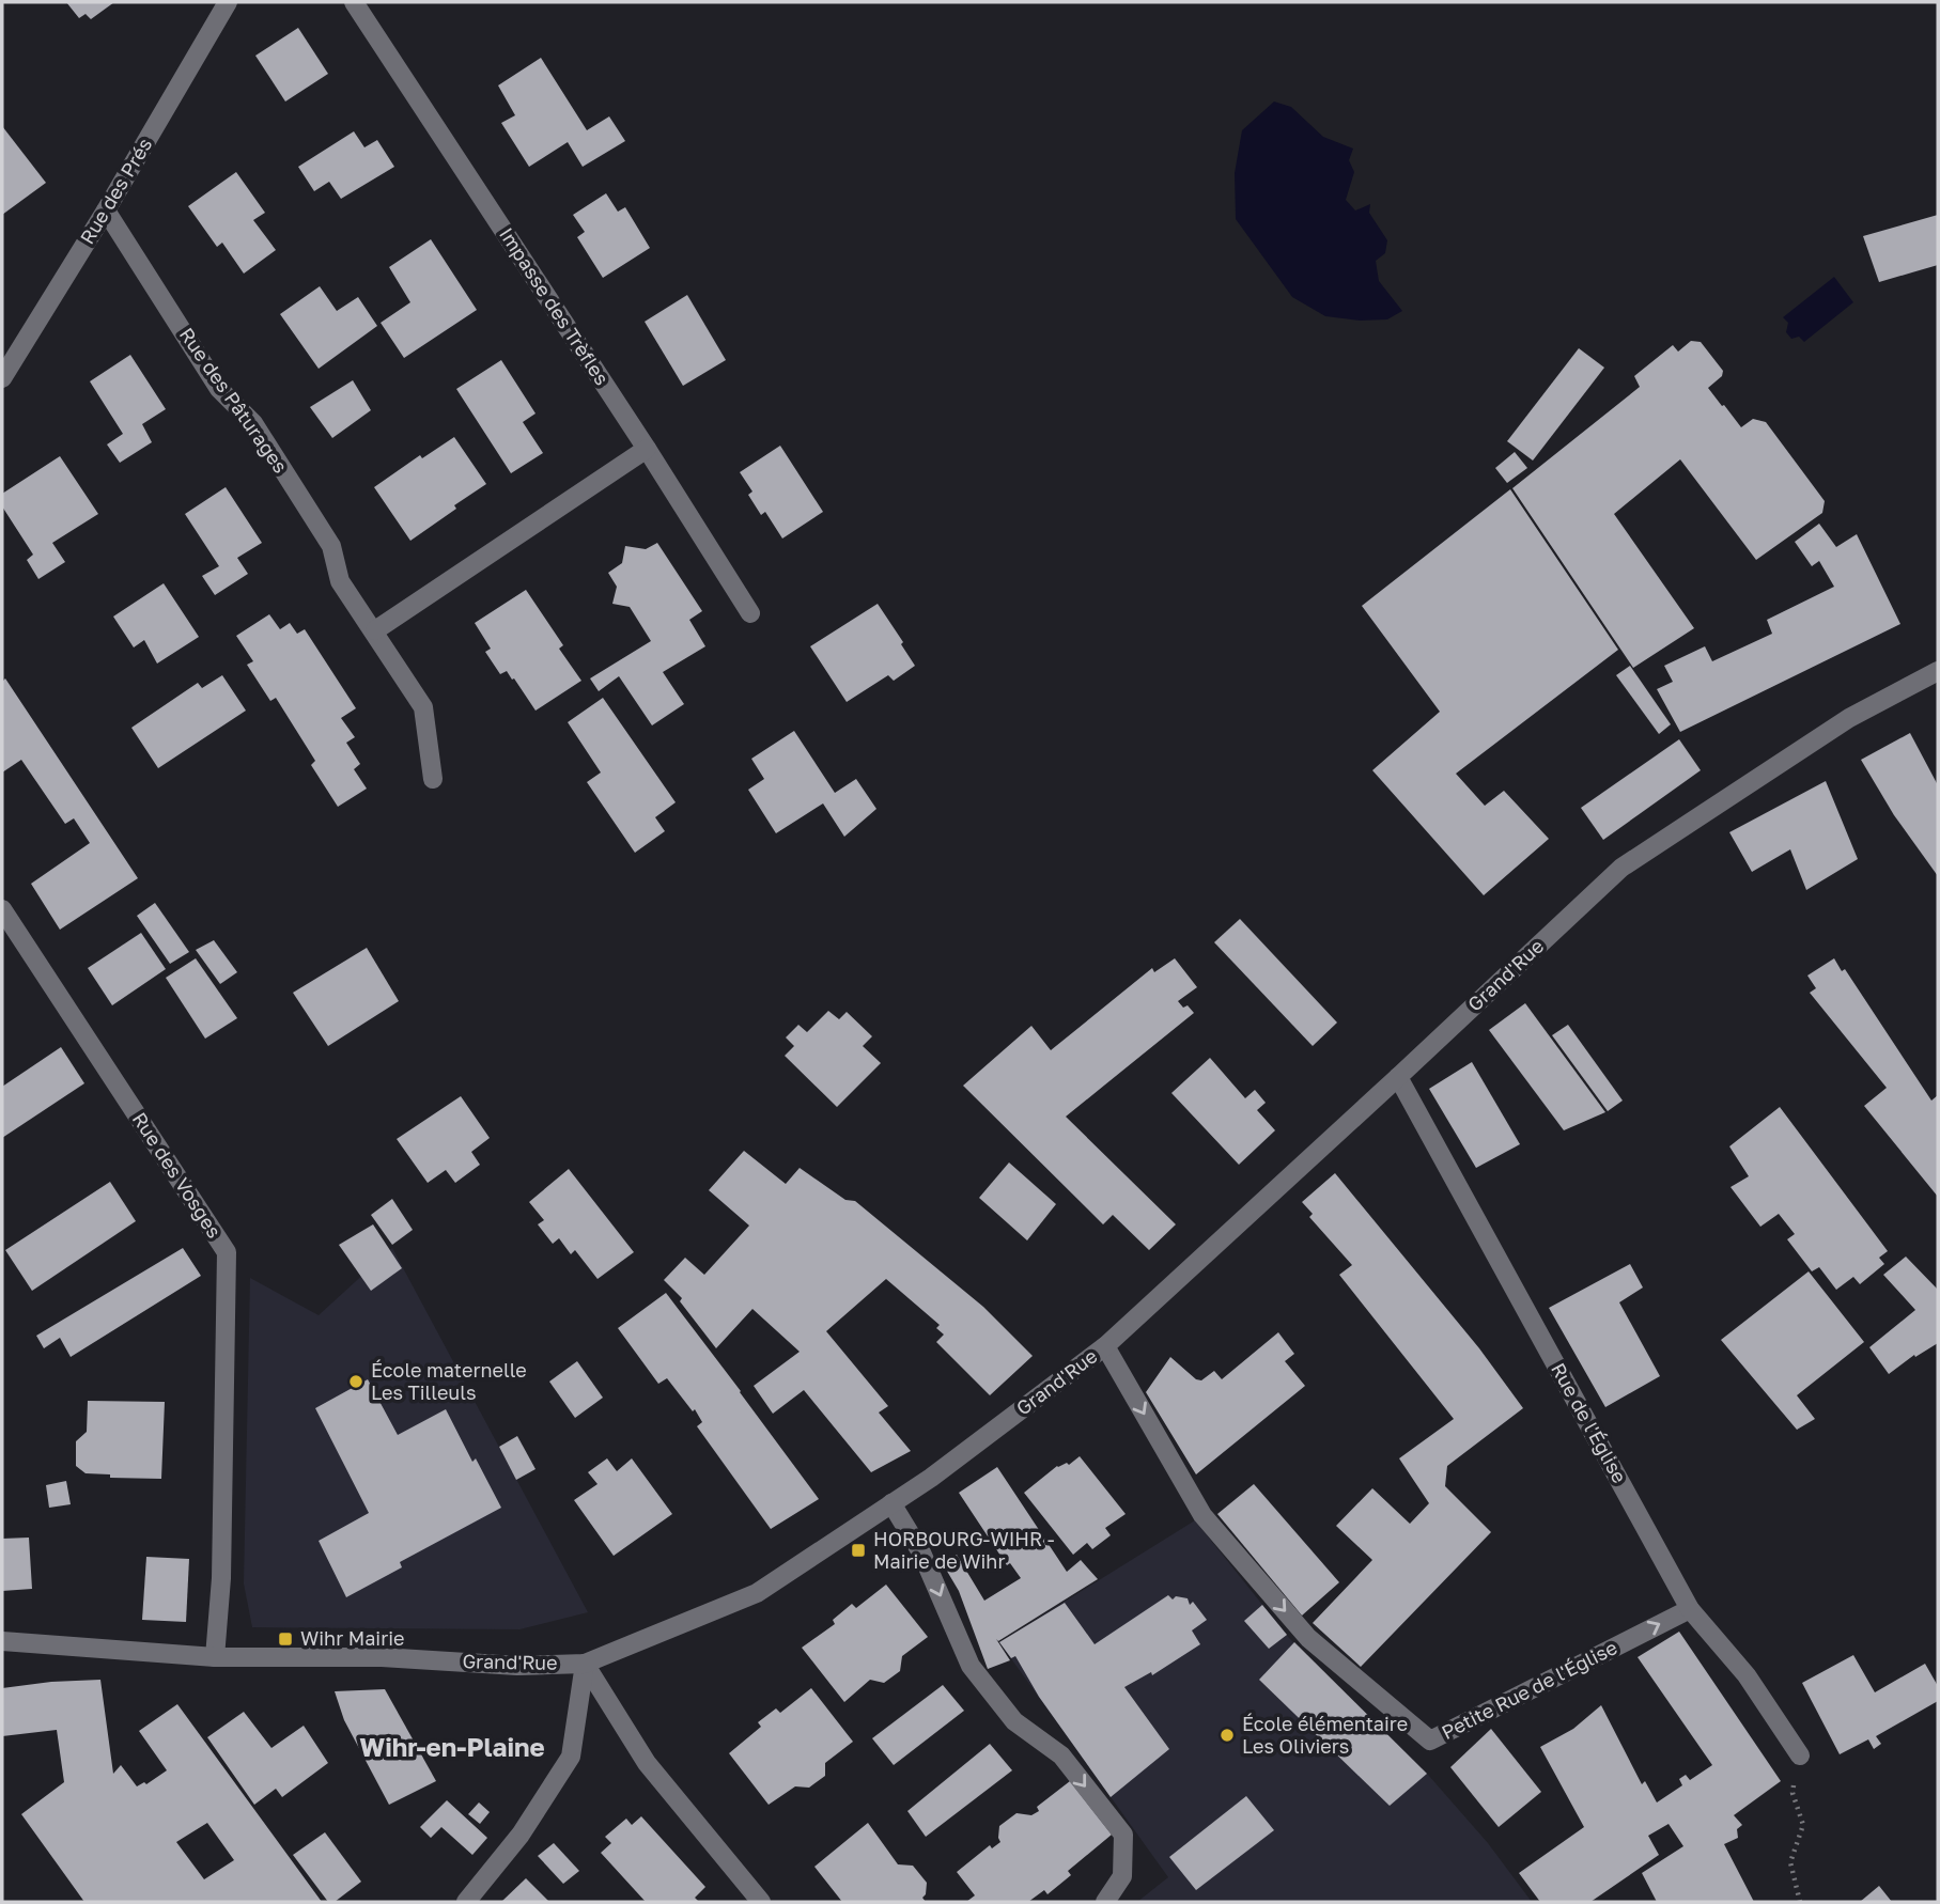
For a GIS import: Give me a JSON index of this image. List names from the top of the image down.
{
  "streets": {
    "street": [
      "Rue des Prés",
      "Impasse des Trèfles",
      "Rue des Pâturages",
      "Grand'Rue",
      "Rue des Vosges",
      "Rue de l'Église",
      "Petite Rue de l'Église"
    ]
  },
  "crossings": [
    ["Rue des Prés", "Rue des Pâturages"],
    ["Grand'Rue", "Rue des Vosges"],
    ["Grand'Rue", "Rue de l'Église"],
    ["Grand'Rue", "Petite Rue de l'Église"],
    ["Rue de l'Église", "Petite Rue de l'Église"]
  ],
  "districts": ["Wihr-en-Plaine"],
  "places": {
    "other": ["École maternelle Les Tilleuls", "École élémentaire Les Oliviers"],
    "transit": ["HORBOURG-WIHR - Mairie de Wihr", "Wihr Mairie"]
  }
}
